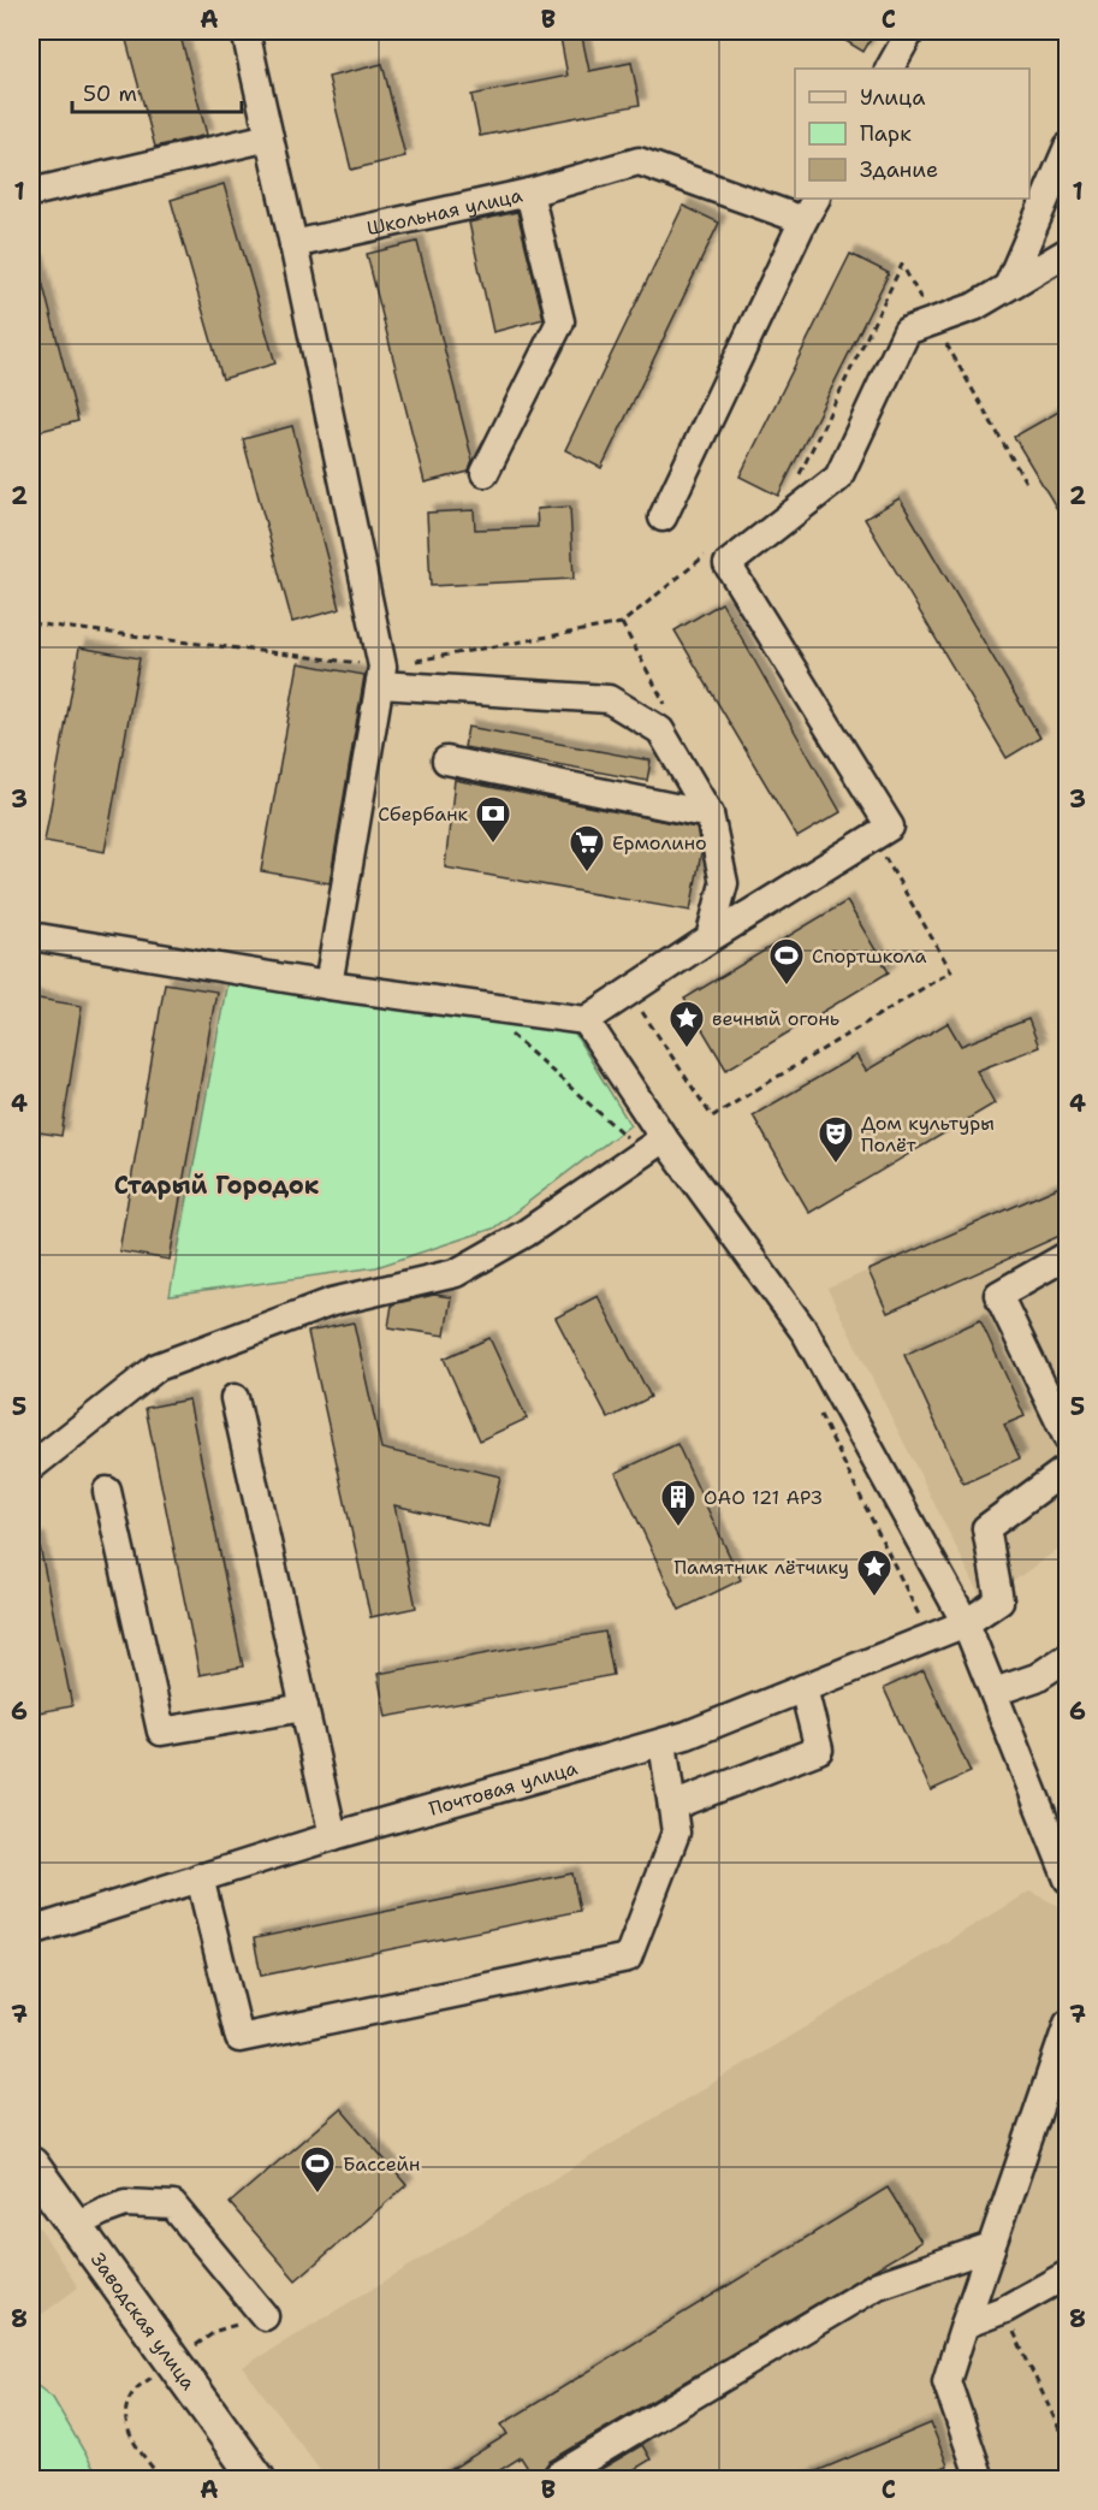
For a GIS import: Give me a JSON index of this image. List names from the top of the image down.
{
  "streets": {
    "main road": ["Заводская улица"],
    "street": ["Школьная улица", "Почтовая улица"]
  },
  "districts": ["Старый Городок"],
  "places": {
    "bank": ["Сбербанк"],
    "supermarket": ["Ермолино"],
    "sports": ["Спортшкола", "Бассейн"],
    "place": ["вечный огонь", "Памятник лётчику"],
    "theatre": ["Дом культуры Полёт"],
    "building": ["OAO 121 АРЗ"]
  },
  "legend": ["Улица", "Парк", "Здание"],
  "scale_bar": "50 m",
  "grid": {
    "columns": ["A", "B", "C"],
    "rows": [
      "1",
      "2",
      "3",
      "4",
      "5",
      "6",
      "7",
      "8"
    ]
  }
}
